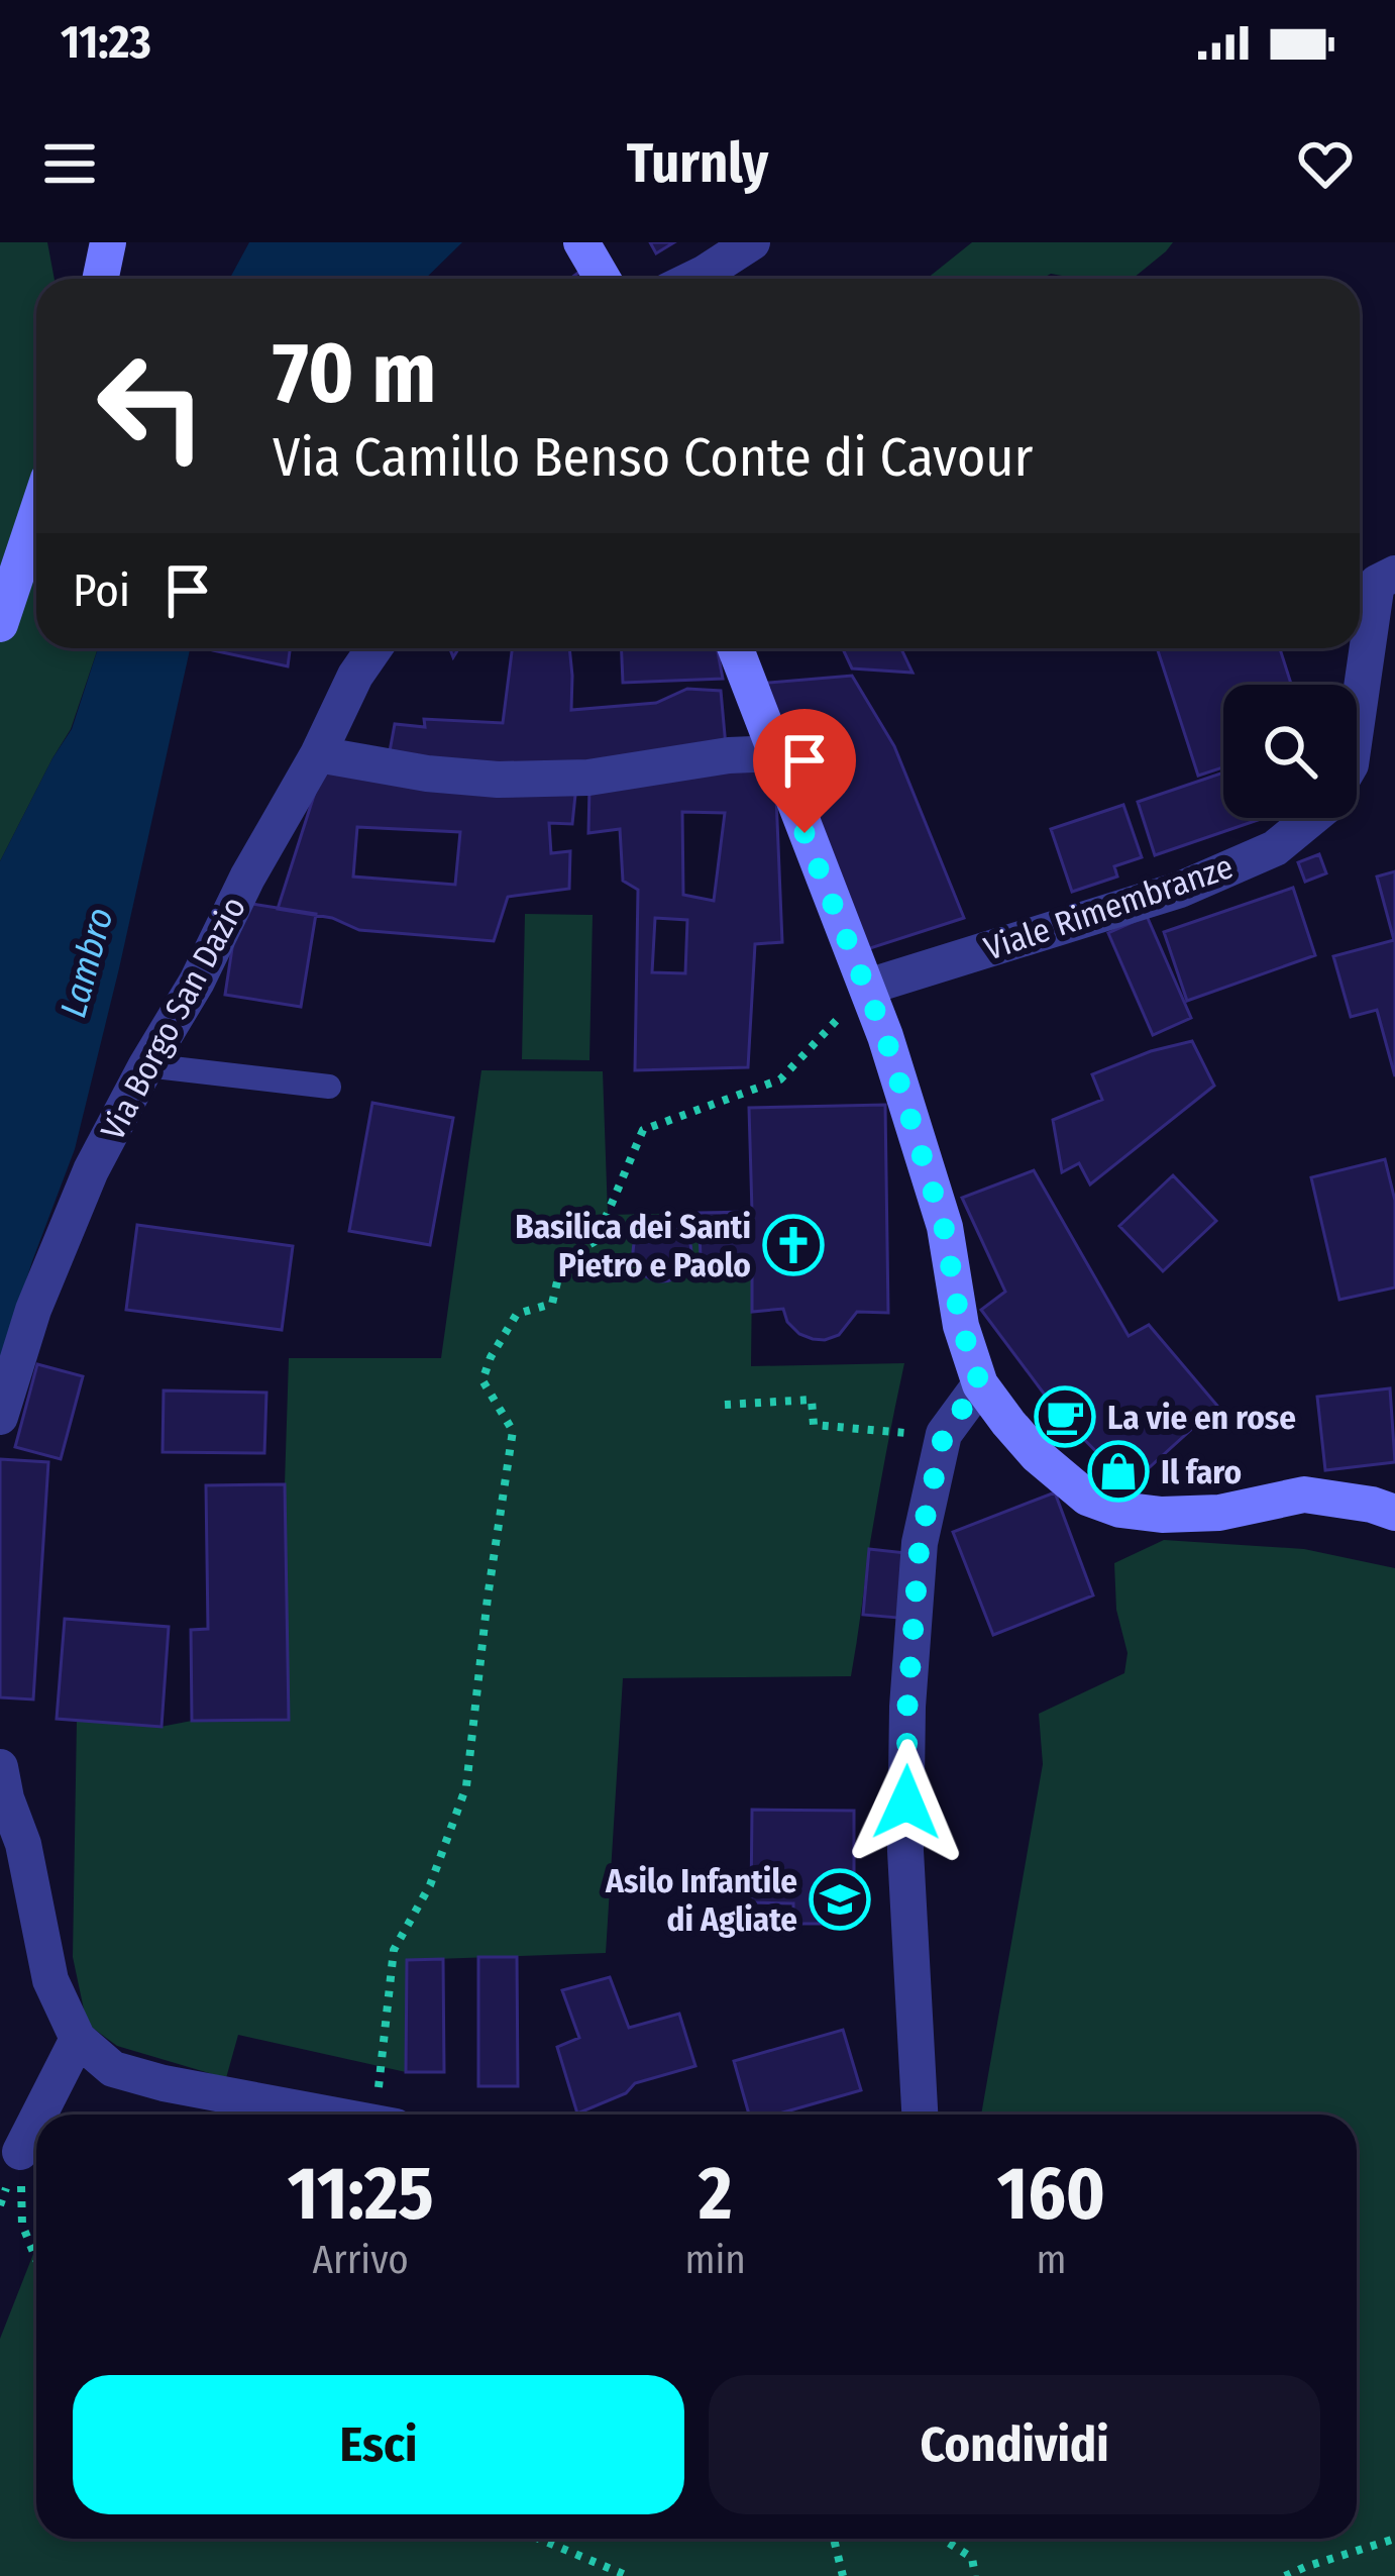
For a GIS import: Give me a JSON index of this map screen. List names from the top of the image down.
{
  "streets": {
    "street": ["Viale Rimembranze", "Via Borgo San Dazio"]
  },
  "water": ["Lambro"],
  "places": {
    "church": ["Basilica dei Santi Pietro e Paolo"],
    "cafe": ["La vie en rose"],
    "shop": ["Il faro"],
    "school or university": ["Asilo Infantile di Agliate"]
  },
  "page": {
    "status": "11:23",
    "header": "Turnly",
    "turn": ["70 m", "Via Camillo Benso Conte di Cavour"],
    "then": "Poi",
    "eta": [
      "11:25",
      "Arrivo",
      "2",
      "min",
      "160",
      "m"
    ],
    "buttons": ["Esci", "Condividi"]
  }
}
